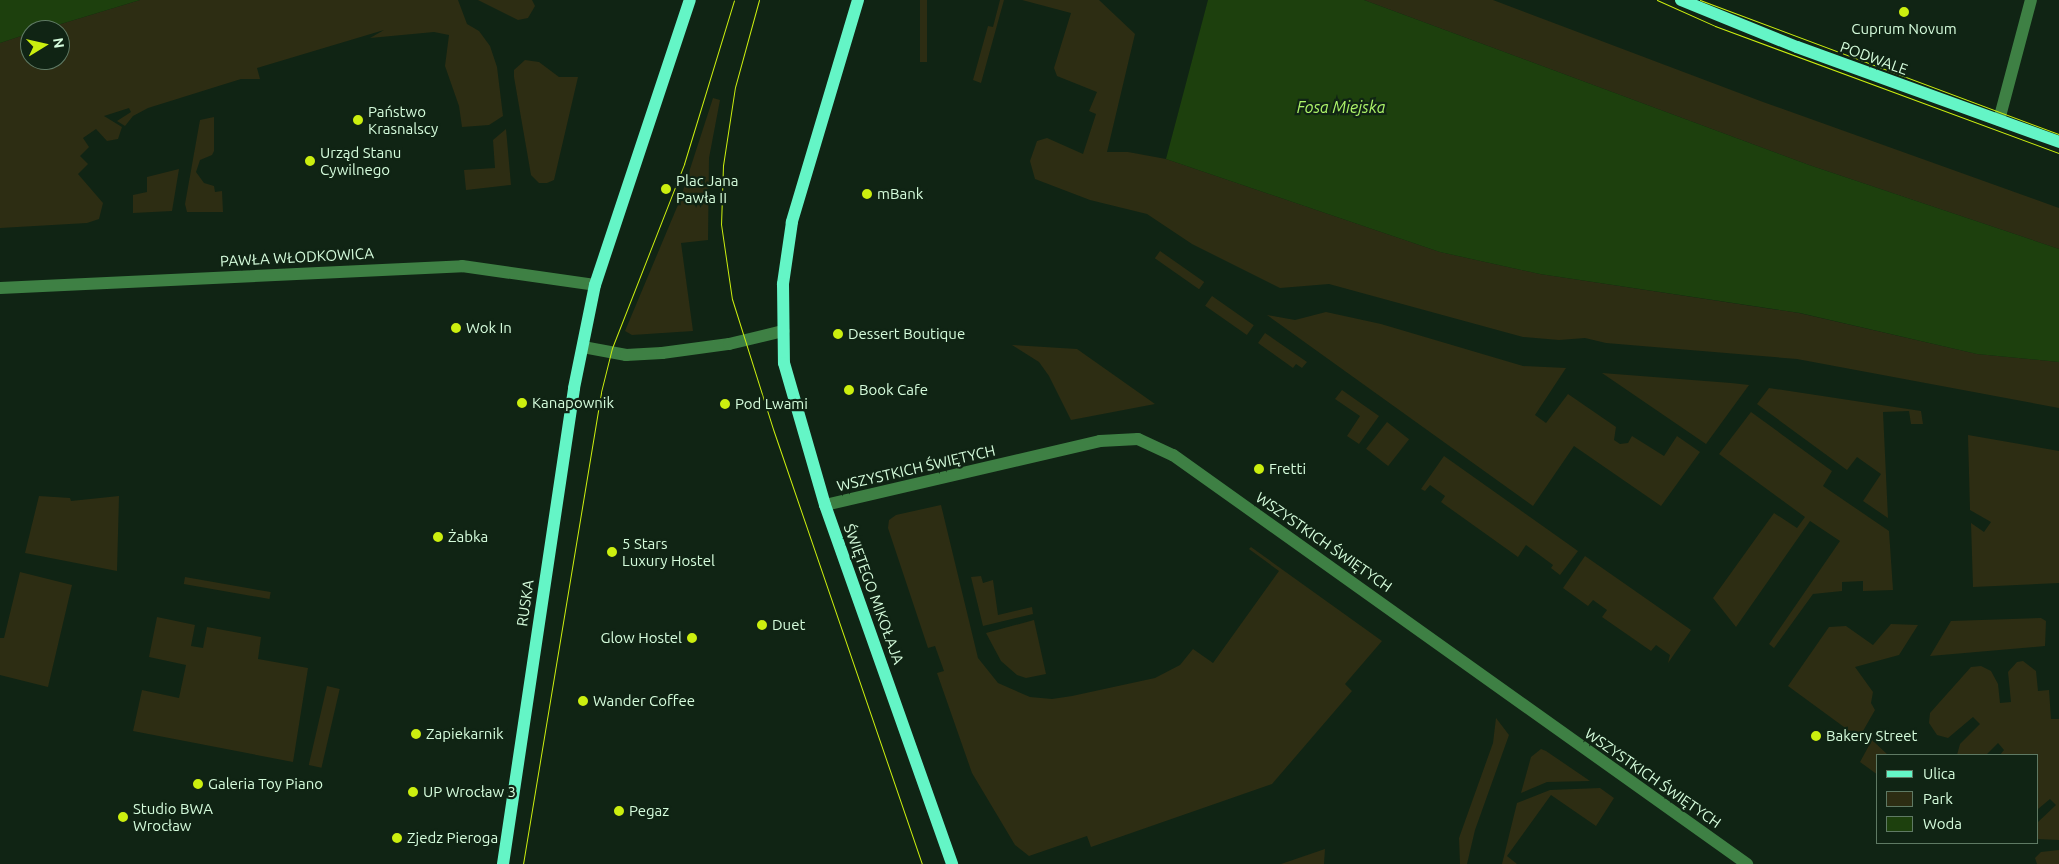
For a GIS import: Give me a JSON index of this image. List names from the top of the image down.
{
  "streets": {
    "main road": ["PODWALE", "ŚWIĘTEGO MIKOŁAJA", "RUSKA"],
    "street": ["PAWŁA WŁODKOWICA", "WSZYSTKICH ŚWIĘTYCH"]
  },
  "crossings": [
    ["WSZYSTKICH ŚWIĘTYCH", "ŚWIĘTEGO MIKOŁAJA"]
  ],
  "water": ["Fosa Miejska"],
  "places": [
    "Cuprum Novum",
    "Państwo Krasnalscy",
    "Urząd Stanu Cywilnego",
    "Plac Jana Pawła II",
    "mBank",
    "Wok In",
    "Dessert Boutique",
    "Book Cafe",
    "Kanapownik",
    "Pod Lwami",
    "Fretti",
    "Żabka",
    "5 Stars Luxury Hostel",
    "Duet",
    "Glow Hostel",
    "Wander Coffee",
    "Zapiekarnik",
    "Bakery Street",
    "Galeria Toy Piano",
    "UP Wrocław 3",
    "Pegaz",
    "Studio BWA Wrocław",
    "Zjedz Pieroga"
  ],
  "legend": ["Ulica", "Park", "Woda"],
  "north": "right"
}
